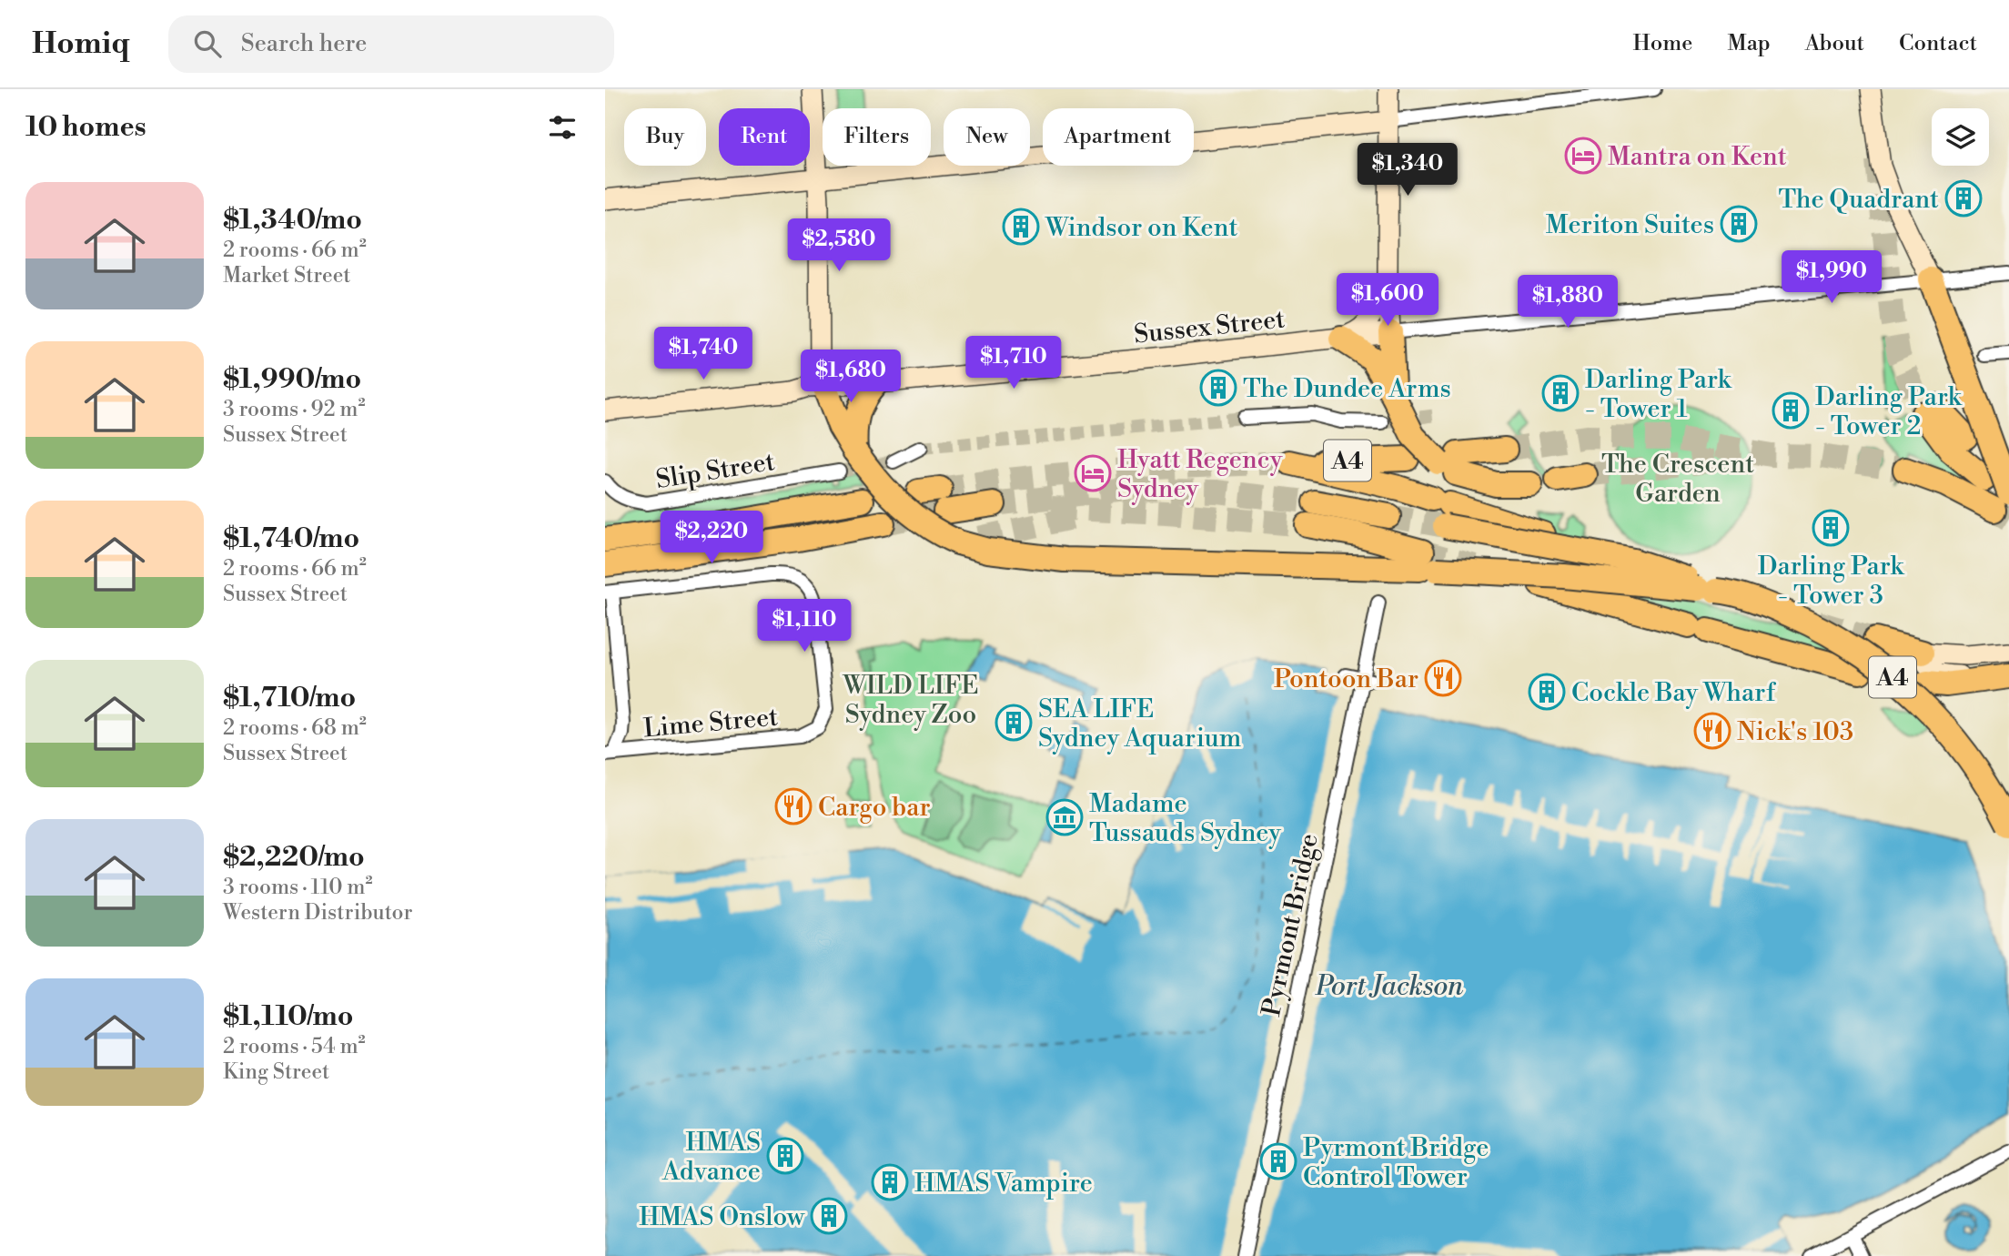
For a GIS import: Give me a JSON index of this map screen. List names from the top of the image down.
{
  "streets": {
    "highway": ["A4"],
    "street": [
      "Sussex Street",
      "Slip Street",
      "Lime Street",
      "Pyrmont Bridge"
    ]
  },
  "water": ["Port Jackson"],
  "parks": ["The Crescent Garden", "WILD LIFE Sydney Zoo"],
  "places": {
    "hotel": ["Mantra on Kent", "Hyatt Regency Sydney"],
    "building": [
      "The Quadrant",
      "Meriton Suites",
      "Windsor on Kent",
      "The Dundee Arms",
      "Darling Park - Tower 1",
      "Darling Park - Tower 2",
      "Darling Park - Tower 3",
      "Cockle Bay Wharf",
      "SEA LIFE Sydney Aquarium",
      "HMAS Advance",
      "Pyrmont Bridge Control Tower",
      "HMAS Vampire",
      "HMAS Onslow"
    ],
    "restaurant": ["Pontoon Bar", "Nick's 103", "Cargo bar"],
    "museum": ["Madame Tussauds Sydney"]
  },
  "page": {
    "header": "Homiq",
    "search": "Search here",
    "nav": [
      "Home",
      "Map",
      "About",
      "Contact"
    ],
    "heading": "10 homes",
    "chip": [
      "Buy",
      "Rent",
      "Filters",
      "New",
      "Apartment"
    ],
    "price": [
      "$1,340",
      "$2,580",
      "$1,990",
      "$1,600",
      "$1,880",
      "$1,740",
      "$1,710",
      "$1,680",
      "$2,220",
      "$1,110"
    ],
    "list": [
      {
        "name": "$1,340/mo",
        "note": "2 rooms · 66 m² · Market Street"
      },
      {
        "name": "$1,990/mo",
        "note": "3 rooms · 92 m² · Sussex Street"
      },
      {
        "name": "$1,740/mo",
        "note": "2 rooms · 66 m² · Sussex Street"
      },
      {
        "name": "$1,710/mo",
        "note": "2 rooms · 68 m² · Sussex Street"
      },
      {
        "name": "$2,220/mo",
        "note": "3 rooms · 110 m² · Western Distributor"
      },
      {
        "name": "$1,110/mo",
        "note": "2 rooms · 54 m² · King Street"
      }
    ]
  }
}
